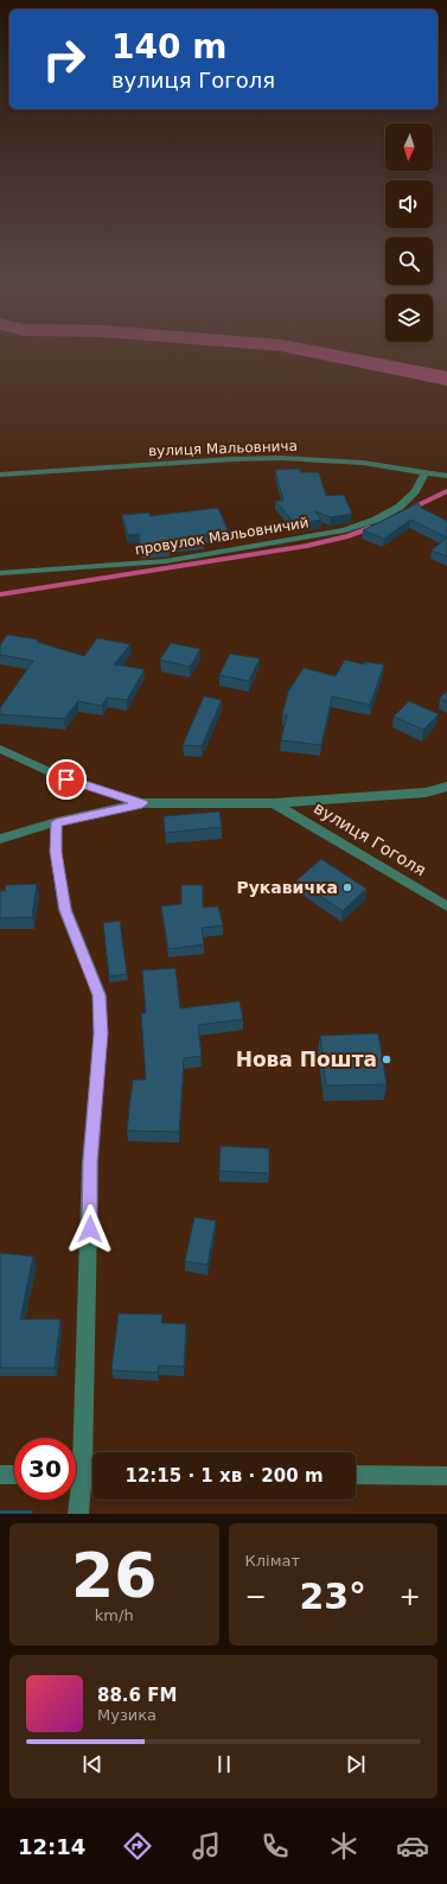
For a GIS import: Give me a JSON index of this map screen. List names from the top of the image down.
{
  "streets": {
    "street": ["вулиця Мальовнича", "провулок Мальовничий", "вулиця Гоголя"]
  },
  "crossings": [
    ["вулиця Мальовнича", "провулок Мальовничий"]
  ],
  "places": ["Рукавичка", "Нова Пошта"],
  "north": "bottom",
  "page": {
    "turn": ["140 m", "вулиця Гоголя"],
    "limit": "30",
    "trip": "12:15 · 1 хв · 200 m",
    "tile": [
      ["26", "km/h"],
      "Клімат"
    ],
    "heat": ["−", "23°", "+"],
    "song": ["88.6 FM", "Музика"],
    "tabs": "12:14"
  }
}
